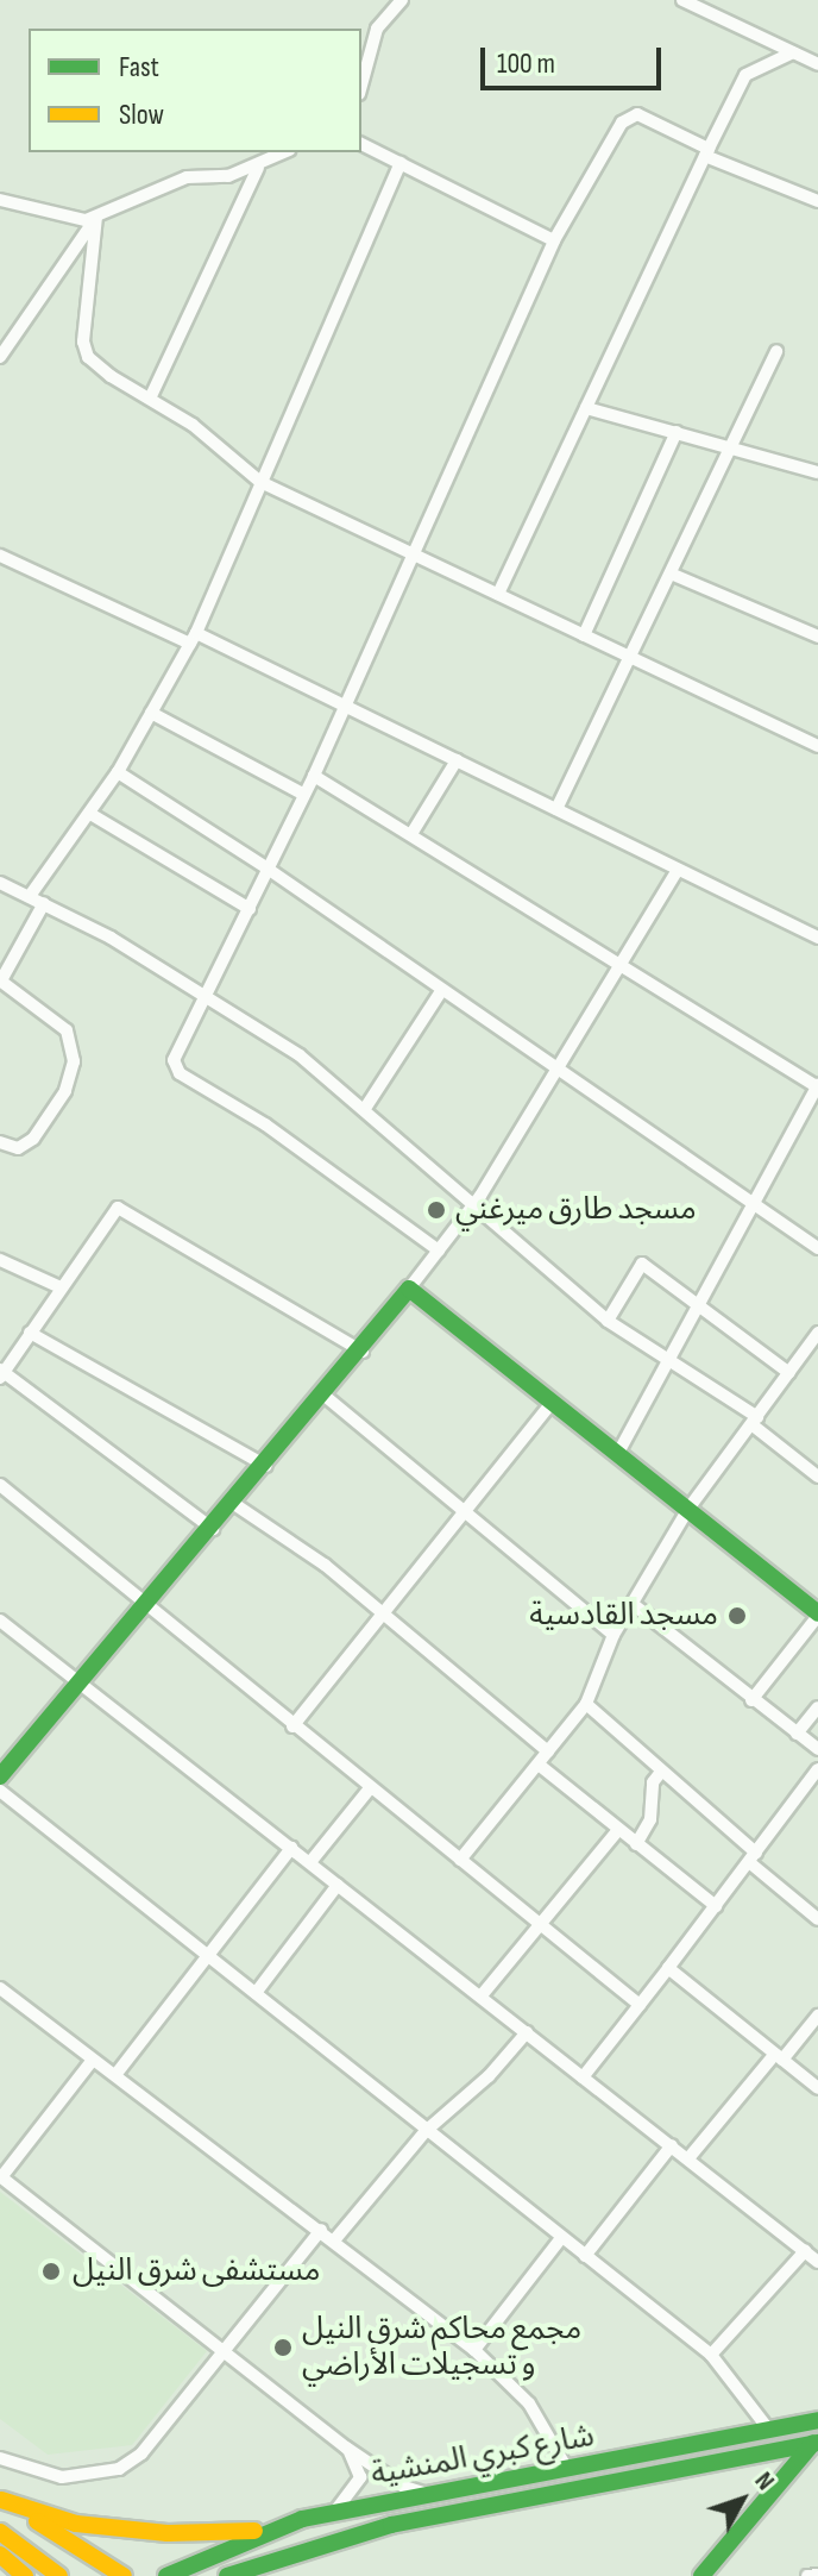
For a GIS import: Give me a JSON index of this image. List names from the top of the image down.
{
  "streets": {
    "main road": ["شارع كبري المنشية"]
  },
  "places": [
    "مسجد طارق ميرغني",
    "مسجد القادسية",
    "مستشفى شرق النيل",
    "مجمع محاكم شرق النيل و تسجيلات الأراضي"
  ],
  "legend": ["Fast", "Slow"],
  "scale_bar": "100 m",
  "north": "top right"
}
